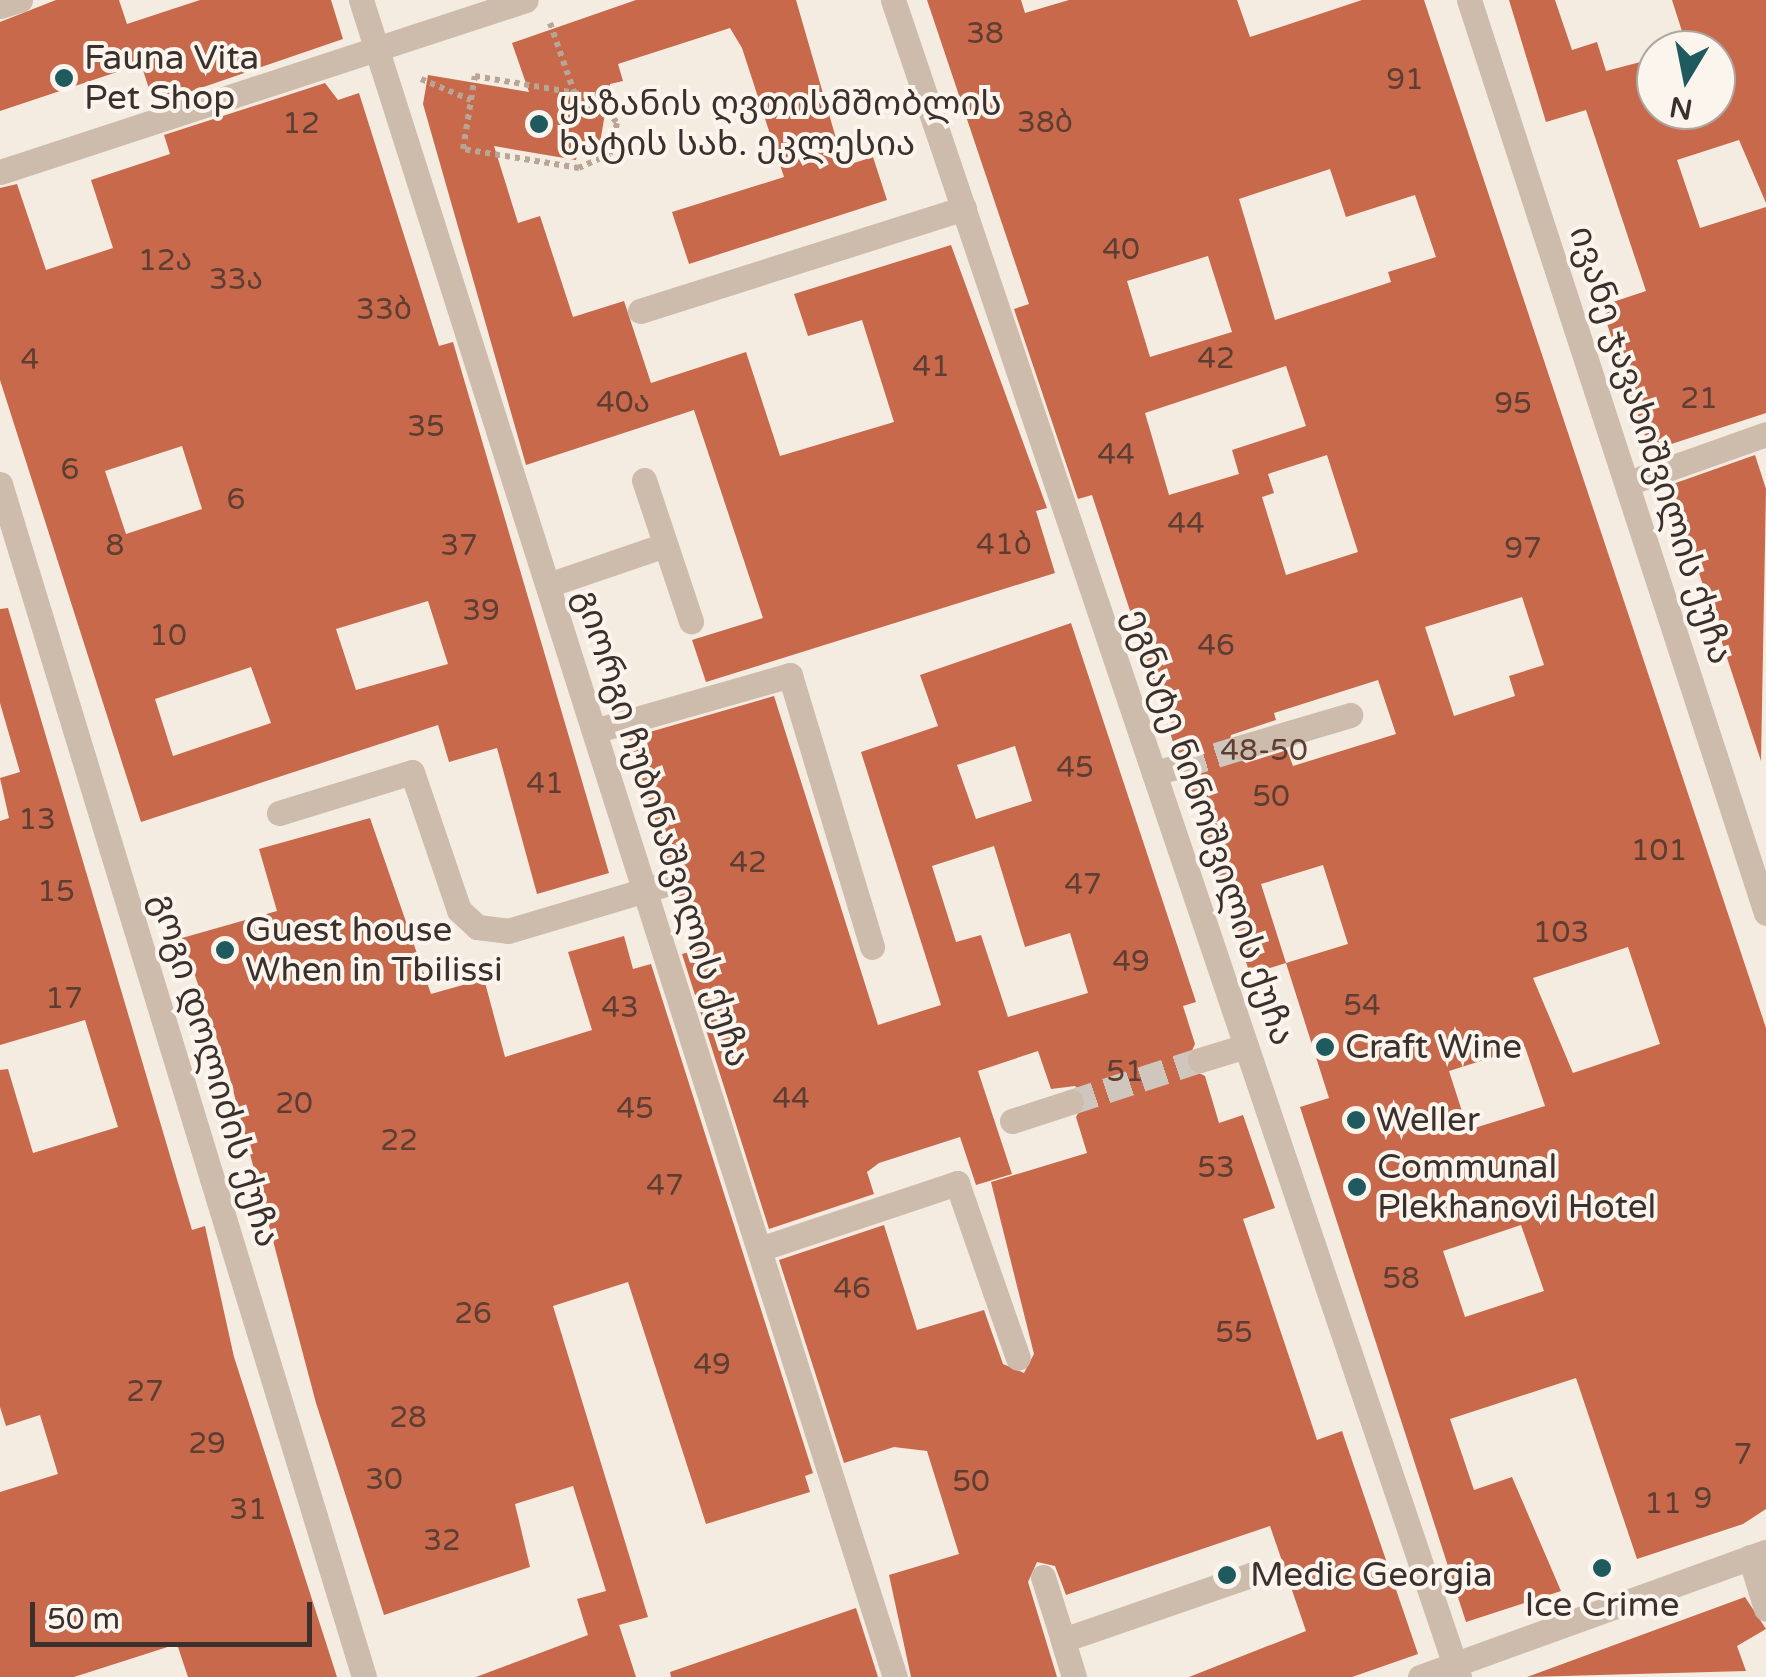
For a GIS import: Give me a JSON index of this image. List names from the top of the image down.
{
  "streets": {
    "street": [
      "ივანე ჯავახიშვილის ქუჩა",
      "ეგნატე ნინოშვილის ქუჩა",
      "გიორგი ჩუბინაშვილის ქუჩა",
      "გოგი დოლიძის ქუჩა"
    ]
  },
  "places": [
    "Fauna Vita Pet Shop",
    "ყაზანის ღვთისმშობლის ხატის სახ. ეკლესია",
    "Guest house When in Tbilissi",
    "Craft Wine",
    "Weller",
    "Communal Plekhanovi Hotel",
    "Ice Crime",
    "Medic Georgia"
  ],
  "house_numbers": [
    "38",
    "91",
    "38ბ",
    "12",
    "40",
    "12ა",
    "33ა",
    "33ბ",
    "42",
    "4",
    "41",
    "21",
    "40ა",
    "95",
    "35",
    "44",
    "6",
    "6",
    "44",
    "41ბ",
    "8",
    "37",
    "97",
    "39",
    "10",
    "46",
    "48-50",
    "45",
    "41",
    "50",
    "13",
    "101",
    "42",
    "47",
    "15",
    "103",
    "49",
    "17",
    "54",
    "43",
    "51",
    "44",
    "20",
    "45",
    "22",
    "53",
    "47",
    "58",
    "46",
    "26",
    "55",
    "49",
    "27",
    "28",
    "29",
    "7",
    "30",
    "50",
    "9",
    "11",
    "31",
    "32"
  ],
  "scale_bar": "50 m",
  "north": "bottom"
}
